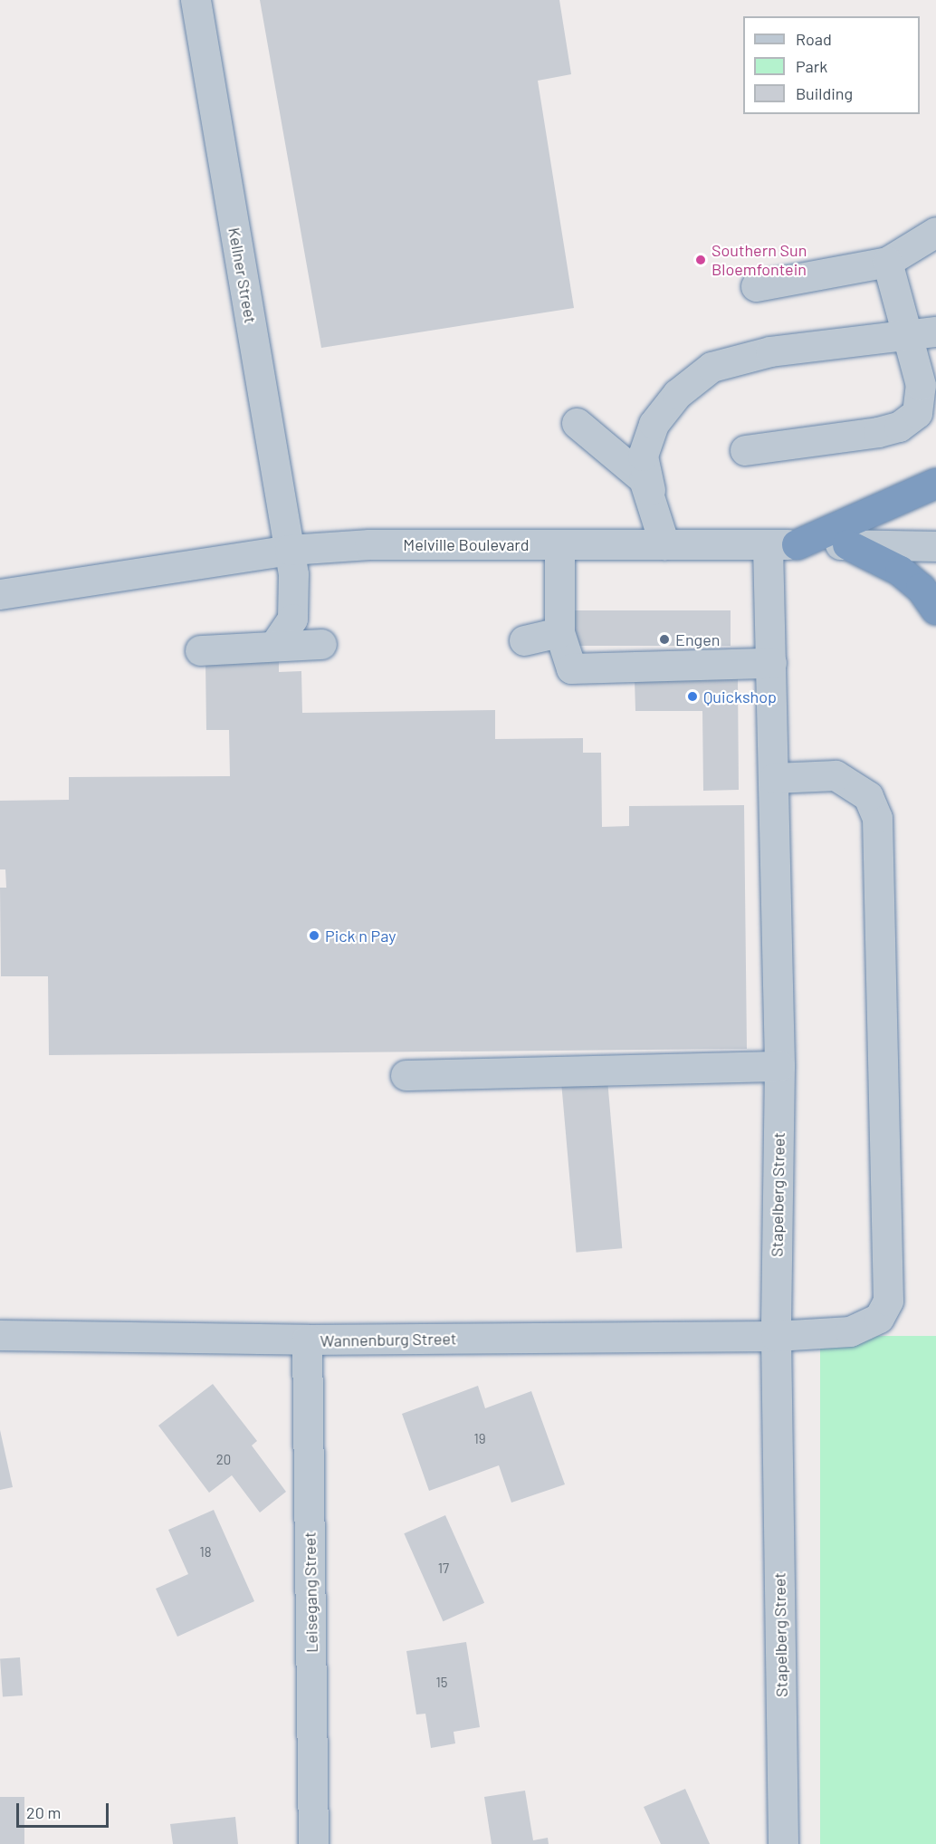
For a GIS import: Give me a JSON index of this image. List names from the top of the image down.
{
  "streets": {
    "street": [
      "Kellner Street",
      "Melville Boulevard",
      "Stapelberg Street",
      "Wannenburg Street",
      "Leisegang Street"
    ]
  },
  "crossings": [
    ["Kellner Street", "Melville Boulevard"],
    ["Melville Boulevard", "Stapelberg Street"],
    ["Stapelberg Street", "Wannenburg Street"],
    ["Wannenburg Street", "Leisegang Street"]
  ],
  "places": [
    "Southern Sun Bloemfontein",
    "Engen",
    "Quickshop",
    "Pick n Pay"
  ],
  "house_numbers": [
    "19",
    "20",
    "18",
    "17",
    "15"
  ],
  "legend": ["Road", "Park", "Building"],
  "scale_bar": "20 m"
}
